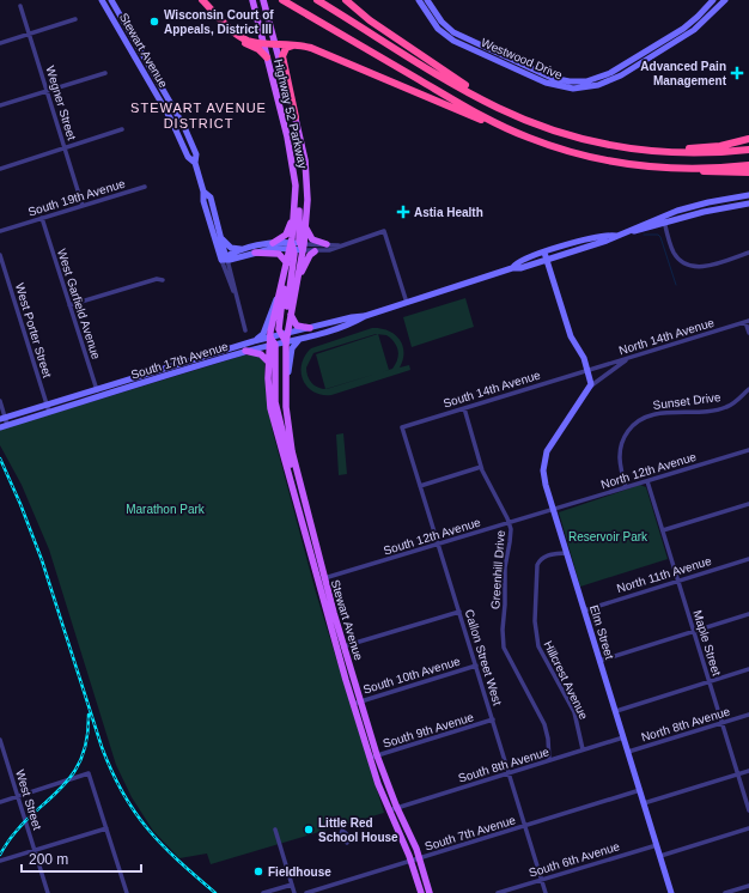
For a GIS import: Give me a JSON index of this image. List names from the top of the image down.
{
  "streets": {
    "main road": ["Stewart Avenue", "Highway 52 Parkway"],
    "street": [
      "Westwood Drive",
      "Wegner Street",
      "South 19th Avenue",
      "West Garfield Avenue",
      "West Porter Street",
      "North 14th Avenue",
      "South 17th Avenue",
      "South 14th Avenue",
      "Sunset Drive",
      "North 12th Avenue",
      "South 12th Avenue",
      "Greenhill Drive",
      "North 11th Avenue",
      "Elm Street",
      "Maple Street",
      "Callon Street West",
      "South 10th Avenue",
      "Hillcrest Avenue",
      "North 8th Avenue",
      "South 9th Avenue",
      "South 8th Avenue",
      "West Street",
      "South 7th Avenue",
      "South 6th Avenue"
    ]
  },
  "crossings": [
    ["Stewart Avenue", "Highway 52 Parkway"],
    ["Stewart Avenue", "South 17th Avenue"],
    ["Stewart Avenue", "South 12th Avenue"],
    ["Stewart Avenue", "South 10th Avenue"],
    ["Stewart Avenue", "South 9th Avenue"],
    ["Stewart Avenue", "South 8th Avenue"],
    ["Stewart Avenue", "South 7th Avenue"],
    ["Wegner Street", "South 19th Avenue"],
    ["Highway 52 Parkway", "South 17th Avenue"],
    ["South 19th Avenue", "West Garfield Avenue"],
    ["West Garfield Avenue", "South 17th Avenue"],
    ["West Porter Street", "South 17th Avenue"],
    ["North 14th Avenue", "South 14th Avenue"],
    ["North 14th Avenue", "Elm Street"],
    ["South 14th Avenue", "Greenhill Drive"],
    ["South 14th Avenue", "Callon Street West"],
    ["Sunset Drive", "North 12th Avenue"],
    ["North 12th Avenue", "South 12th Avenue"],
    ["North 12th Avenue", "Elm Street"],
    ["North 12th Avenue", "Maple Street"],
    ["South 12th Avenue", "Greenhill Drive"],
    ["South 12th Avenue", "Elm Street"],
    ["South 12th Avenue", "Callon Street West"],
    ["Greenhill Drive", "South 8th Avenue"],
    ["North 11th Avenue", "Elm Street"],
    ["North 11th Avenue", "Maple Street"],
    ["Elm Street", "Hillcrest Avenue"],
    ["Elm Street", "North 8th Avenue"],
    ["Elm Street", "South 8th Avenue"],
    ["Elm Street", "South 7th Avenue"],
    ["Elm Street", "South 6th Avenue"],
    ["Maple Street", "North 8th Avenue"],
    ["Callon Street West", "South 10th Avenue"],
    ["Callon Street West", "South 9th Avenue"],
    ["Callon Street West", "South 8th Avenue"],
    ["Callon Street West", "South 7th Avenue"],
    ["Callon Street West", "South 6th Avenue"],
    ["Hillcrest Avenue", "South 8th Avenue"]
  ],
  "districts": ["STEWART AVENUE DISTRICT"],
  "parks": ["Marathon Park", "Reservoir Park"],
  "places": {
    "other": ["Wisconsin Court of Appeals, District III", "Little Red School House", "Fieldhouse"],
    "health": ["Advanced Pain Management", "Astia Health"]
  },
  "scale_bar": "200 m"
}
